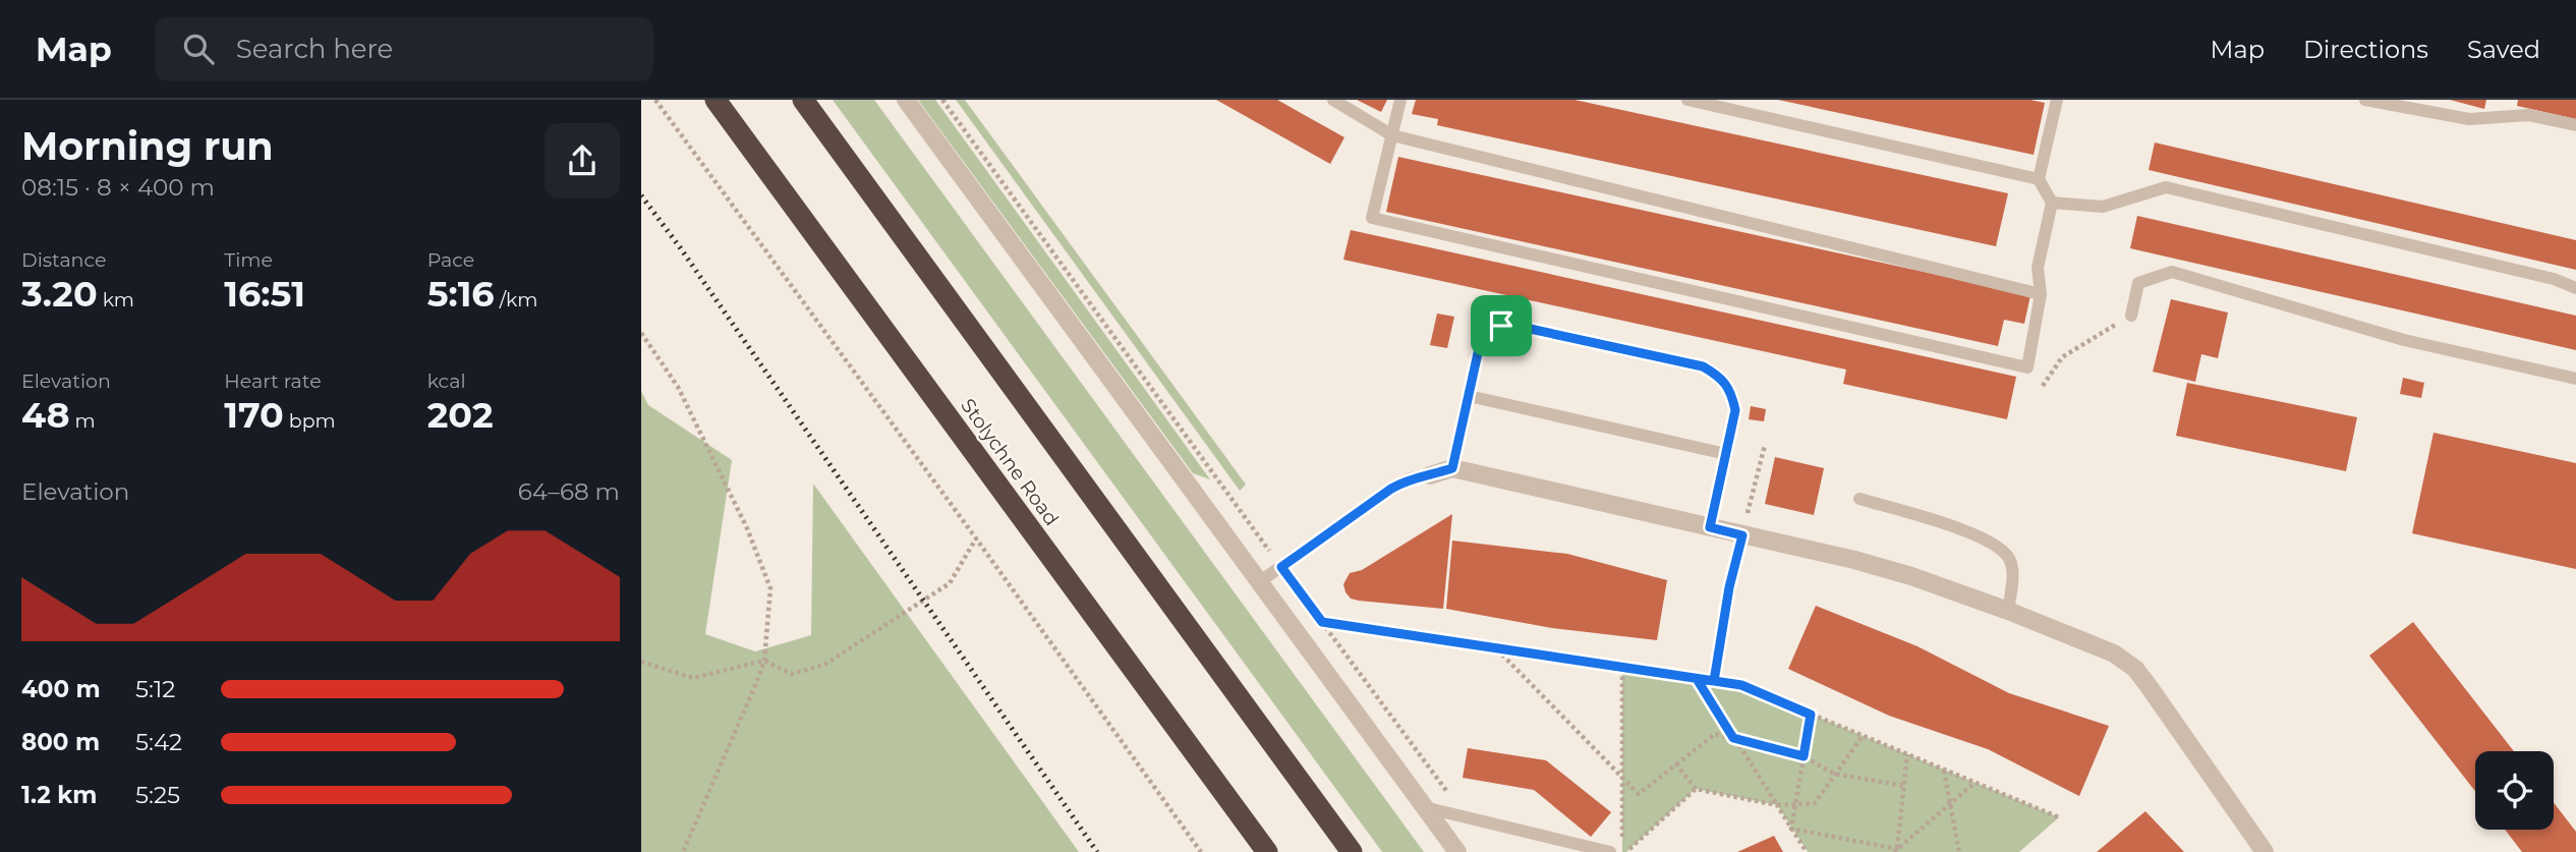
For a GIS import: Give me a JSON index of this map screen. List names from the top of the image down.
{
  "streets": {
    "highway": ["Stolychne Road"]
  },
  "page": {
    "header": "Map",
    "search": "Search here",
    "nav": ["Map", "Directions", "Saved"],
    "heading": ["Morning run", "08:15 · 8 × 400 m"],
    "stats": [
      ["Distance", "3.20 km"],
      ["Time", "16:51"],
      ["Pace", "5:16 /km"],
      ["Elevation", "48 m"],
      ["Heart rate", "170 bpm"],
      ["kcal", "202"]
    ],
    "chart": ["Elevation", "64–68 m"],
    "list": [
      {
        "name": "400 m",
        "note": "5:12"
      },
      {
        "name": "800 m",
        "note": "5:42"
      },
      {
        "name": "1.2 km",
        "note": "5:25"
      }
    ]
  }
}
